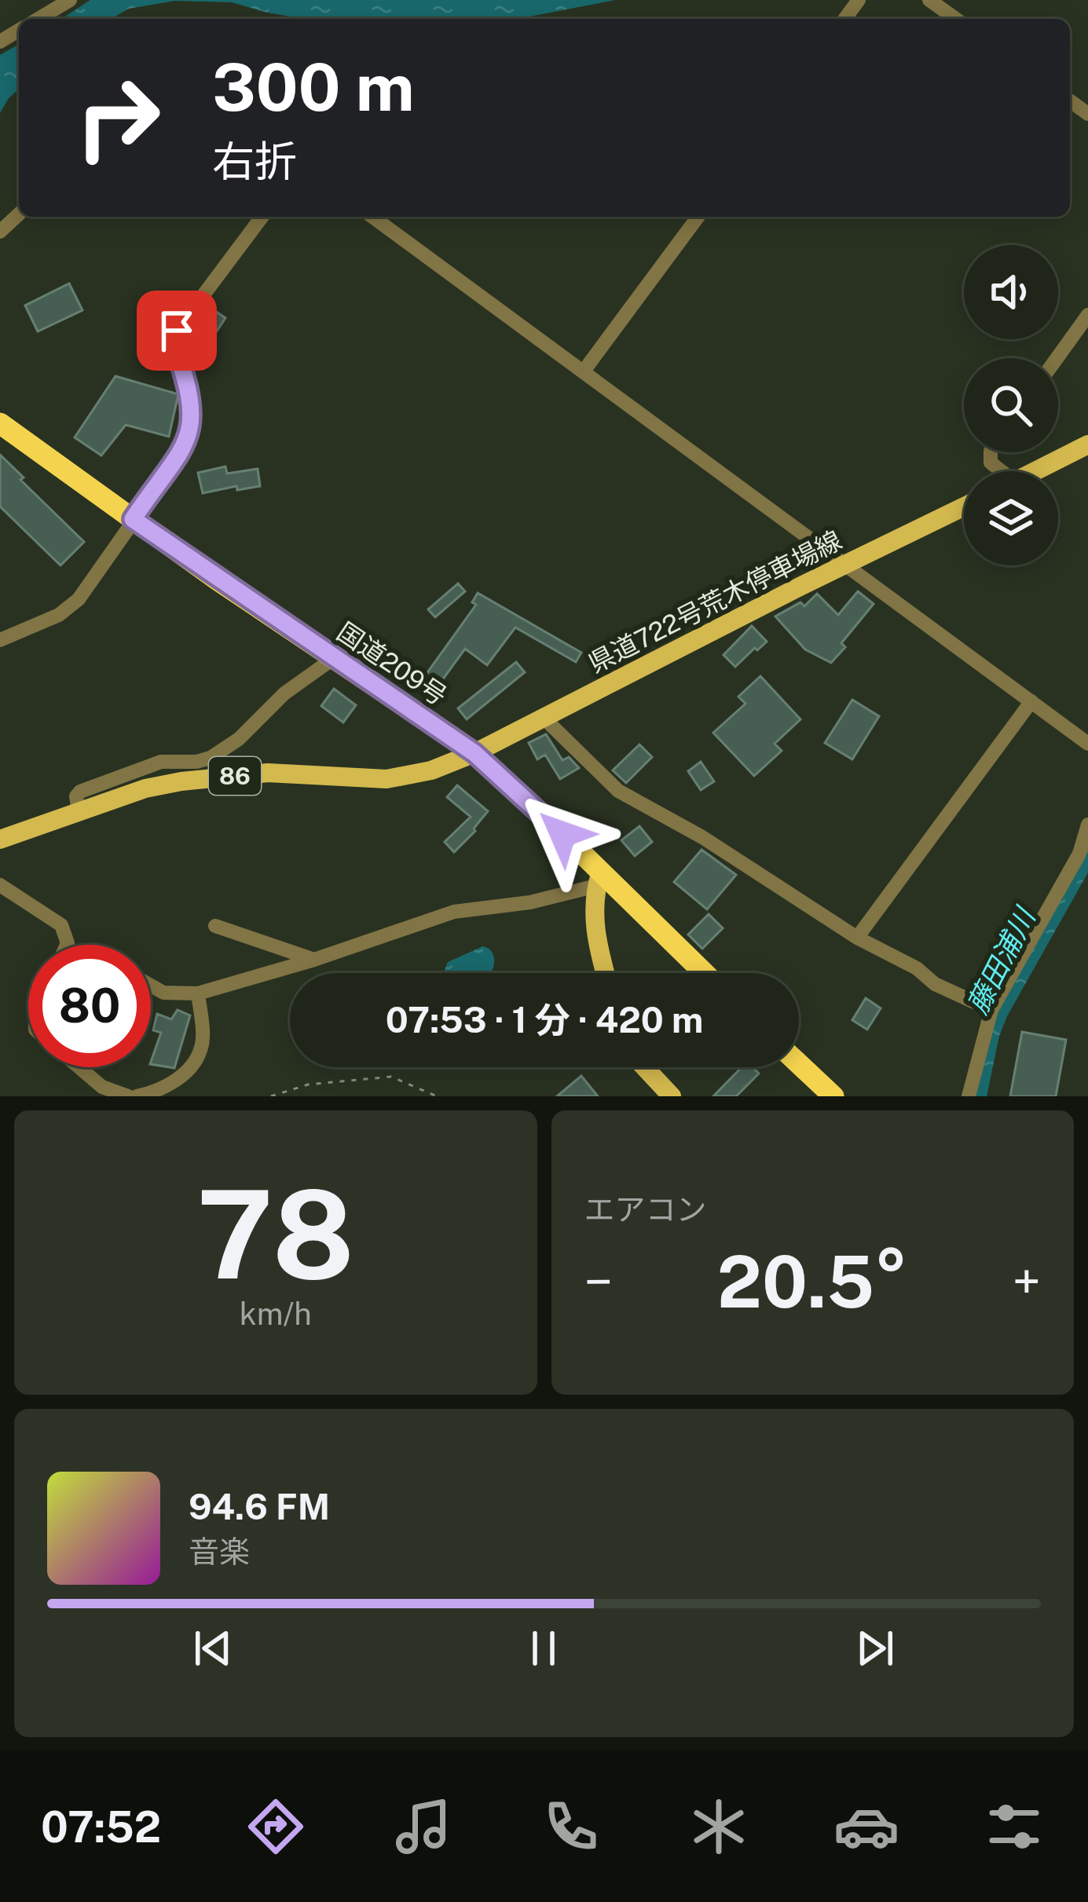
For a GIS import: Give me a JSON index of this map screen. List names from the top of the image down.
{
  "streets": {
    "highway": ["国道209号"],
    "main road": ["県道722号荒木停車場線", "86"]
  },
  "crossings": [
    ["県道722号荒木停車場線", "国道209号"],
    ["県道722号荒木停車場線", "86"],
    ["国道209号", "86"]
  ],
  "water": ["藤田浦川"],
  "page": {
    "turn": ["300 m", "右折"],
    "limit": "80",
    "trip": "07:53 · 1 分 · 420 m",
    "tile": [
      ["78", "km/h"],
      "エアコン"
    ],
    "heat": ["−", "20.5°", "+"],
    "song": ["94.6 FM", "音楽"],
    "tabs": "07:52"
  }
}
